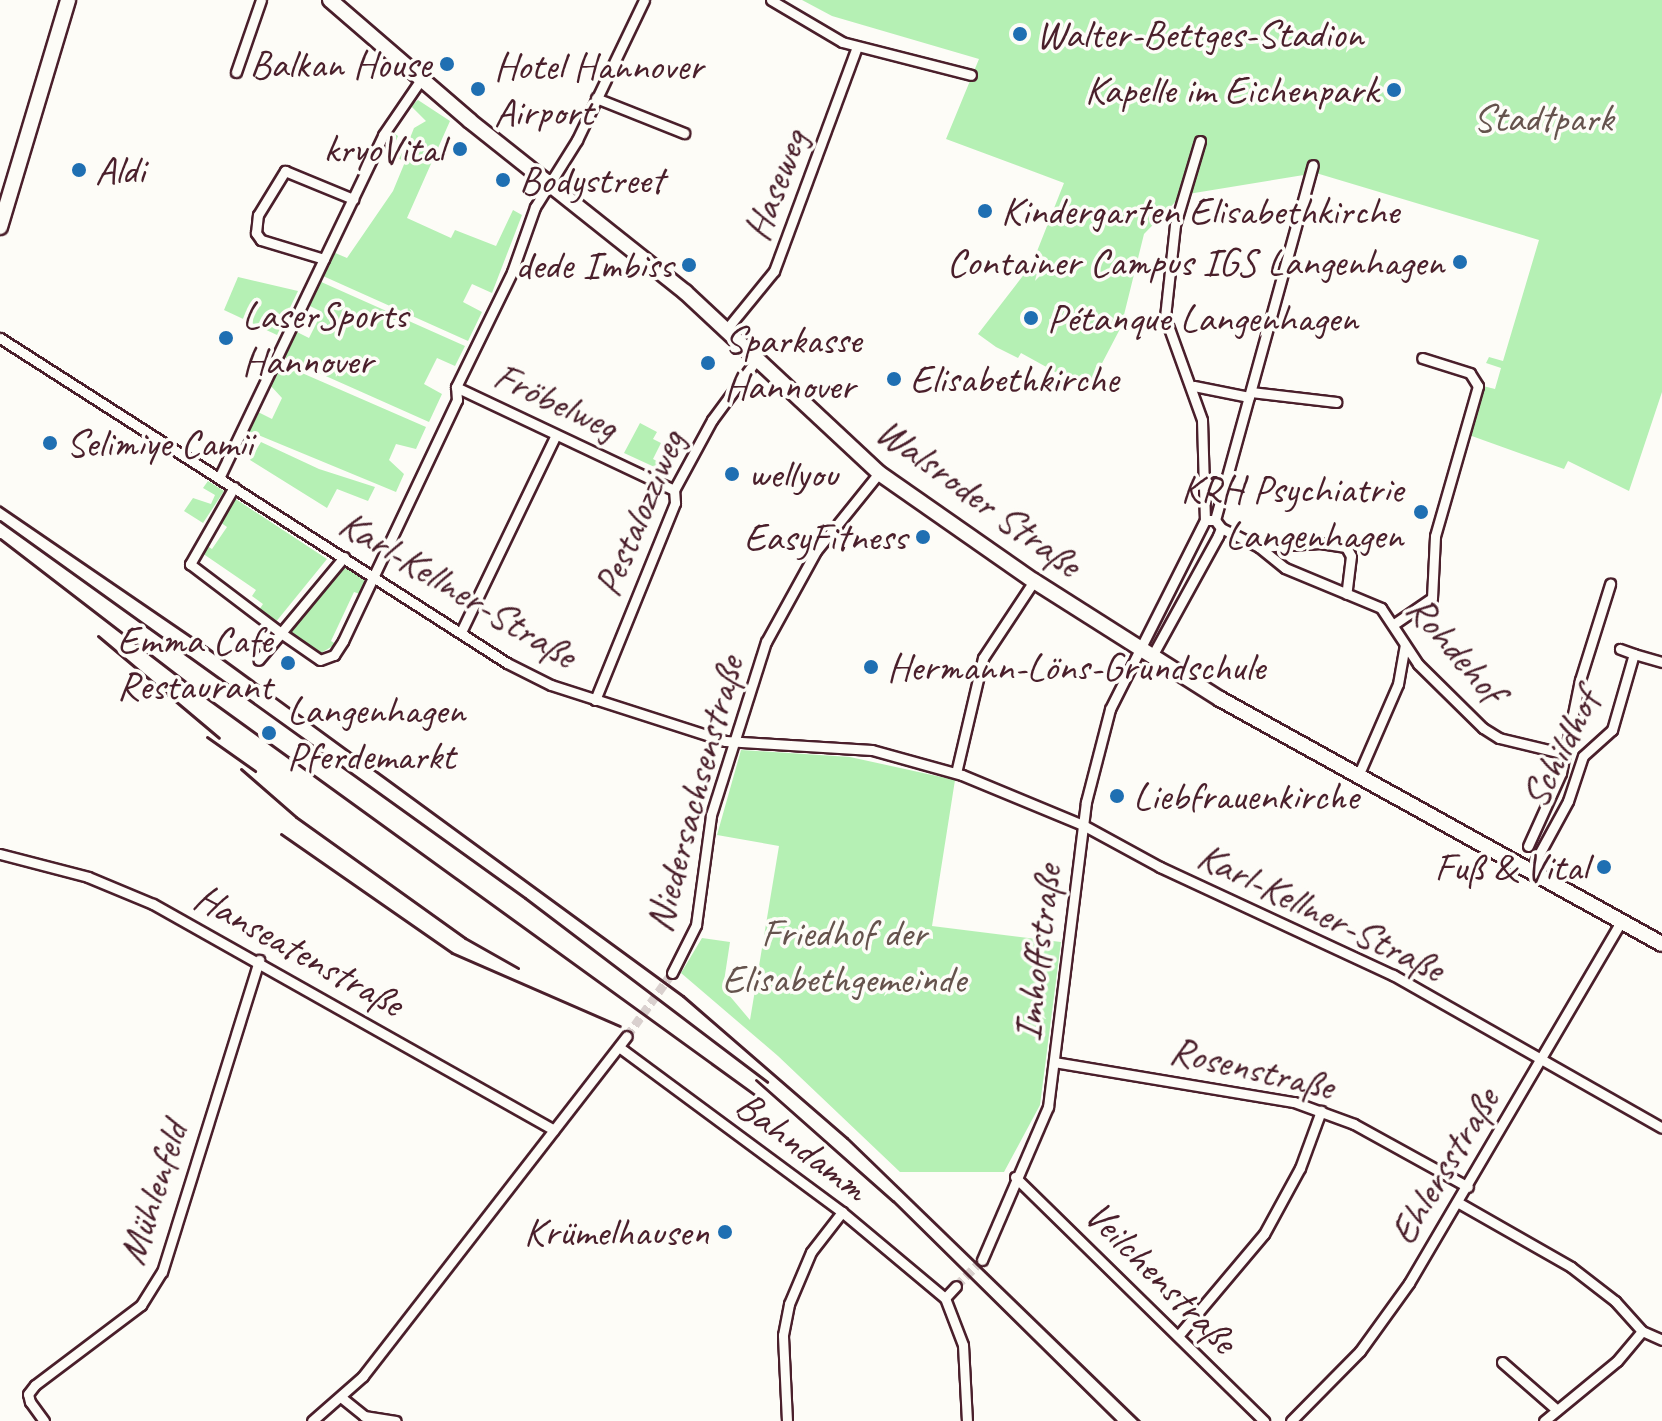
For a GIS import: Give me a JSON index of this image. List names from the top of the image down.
{
  "streets": {
    "street": [
      "Haseweg",
      "Fröbelweg",
      "Walsroder Straße",
      "Pestalozziweg",
      "Karl-Kellner-Straße",
      "Rohdehof",
      "Schildhof",
      "Niedersachsenstraße",
      "Hanseatenstraße",
      "Imhoffstraße",
      "Rosenstraße",
      "Bahndamm",
      "Ehlersstraße",
      "Mühlenfeld",
      "Veilchenstraße"
    ]
  },
  "crossings": [
    ["Haseweg", "Walsroder Straße"],
    ["Fröbelweg", "Pestalozziweg"],
    ["Walsroder Straße", "Pestalozziweg"],
    ["Walsroder Straße", "Schildhof"],
    ["Walsroder Straße", "Niedersachsenstraße"],
    ["Walsroder Straße", "Imhoffstraße"],
    ["Walsroder Straße", "Ehlersstraße"],
    ["Pestalozziweg", "Karl-Kellner-Straße"],
    ["Karl-Kellner-Straße", "Niedersachsenstraße"],
    ["Karl-Kellner-Straße", "Imhoffstraße"],
    ["Karl-Kellner-Straße", "Ehlersstraße"],
    ["Hanseatenstraße", "Mühlenfeld"],
    ["Imhoffstraße", "Rosenstraße"],
    ["Imhoffstraße", "Veilchenstraße"],
    ["Rosenstraße", "Ehlersstraße"]
  ],
  "parks": ["Stadtpark", "Friedhof der Elisabethgemeinde"],
  "places": [
    "Walter-Bettges-Stadion",
    "Balkan House",
    "Hotel Hannover Airport",
    "Kapelle im Eichenpark",
    "kryoVital",
    "Aldi",
    "Bodystreet",
    "Kindergarten Elisabethkirche",
    "Container Campus IGS Langenhagen",
    "dede Imbiss",
    "Pétanque Langenhagen",
    "LaserSports Hannover",
    "Sparkasse Hannover",
    "Elisabethkirche",
    "Selimiye Camii",
    "wellyou",
    "KRH Psychiatrie Langenhagen",
    "EasyFitness",
    "Emma Cafe Restaurant",
    "Hermann-Löns-Grundschule",
    "Langenhagen Pferdemarkt",
    "Liebfrauenkirche",
    "Fuß & Vital",
    "Krümelhausen"
  ]
}
